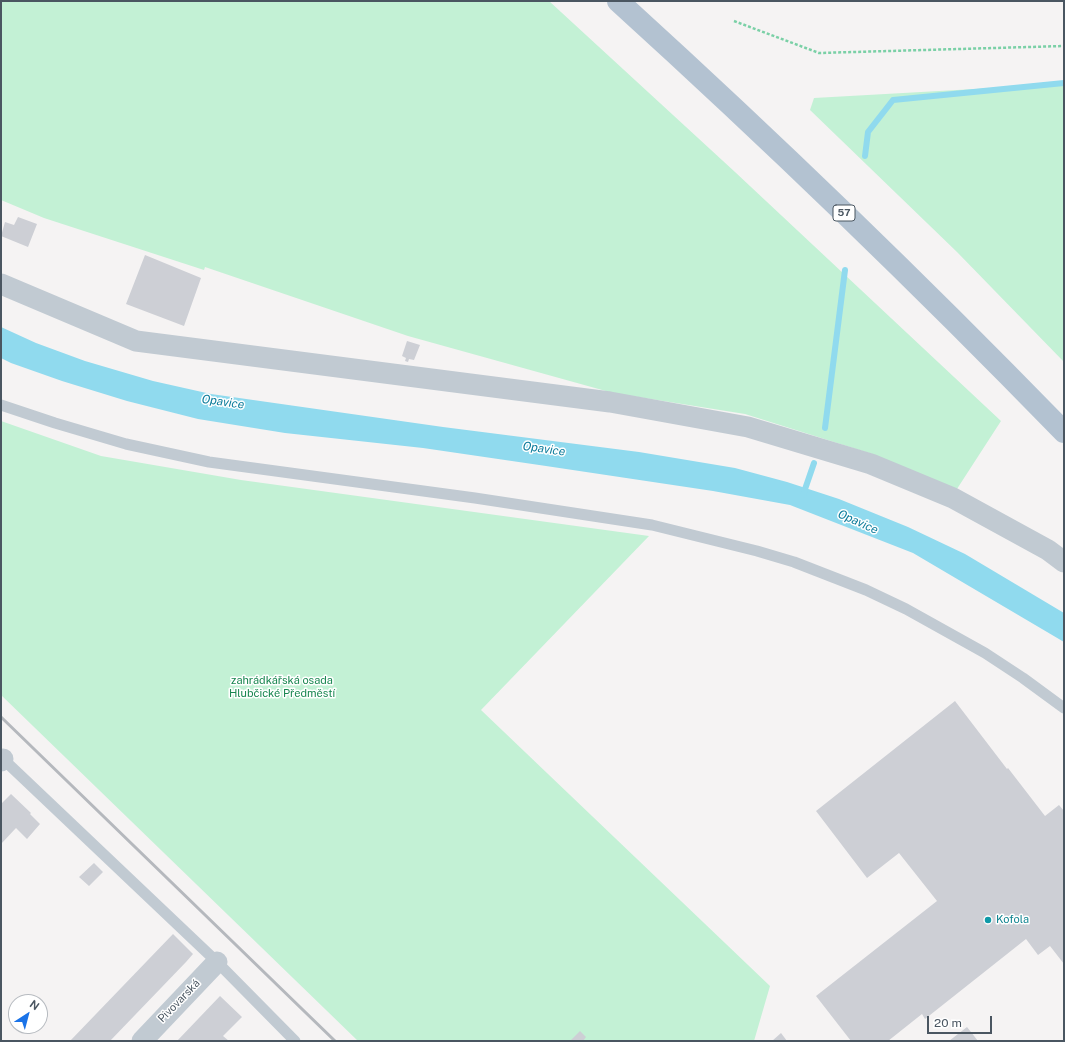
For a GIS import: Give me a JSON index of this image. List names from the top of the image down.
{
  "streets": {
    "main road": ["57"],
    "street": ["Pivovarská"]
  },
  "water": ["Opavice"],
  "parks": ["zahrádkářská osada Hlubčické Předměstí"],
  "places": ["Kofola"],
  "scale_bar": "20 m",
  "north": "top right"
}
